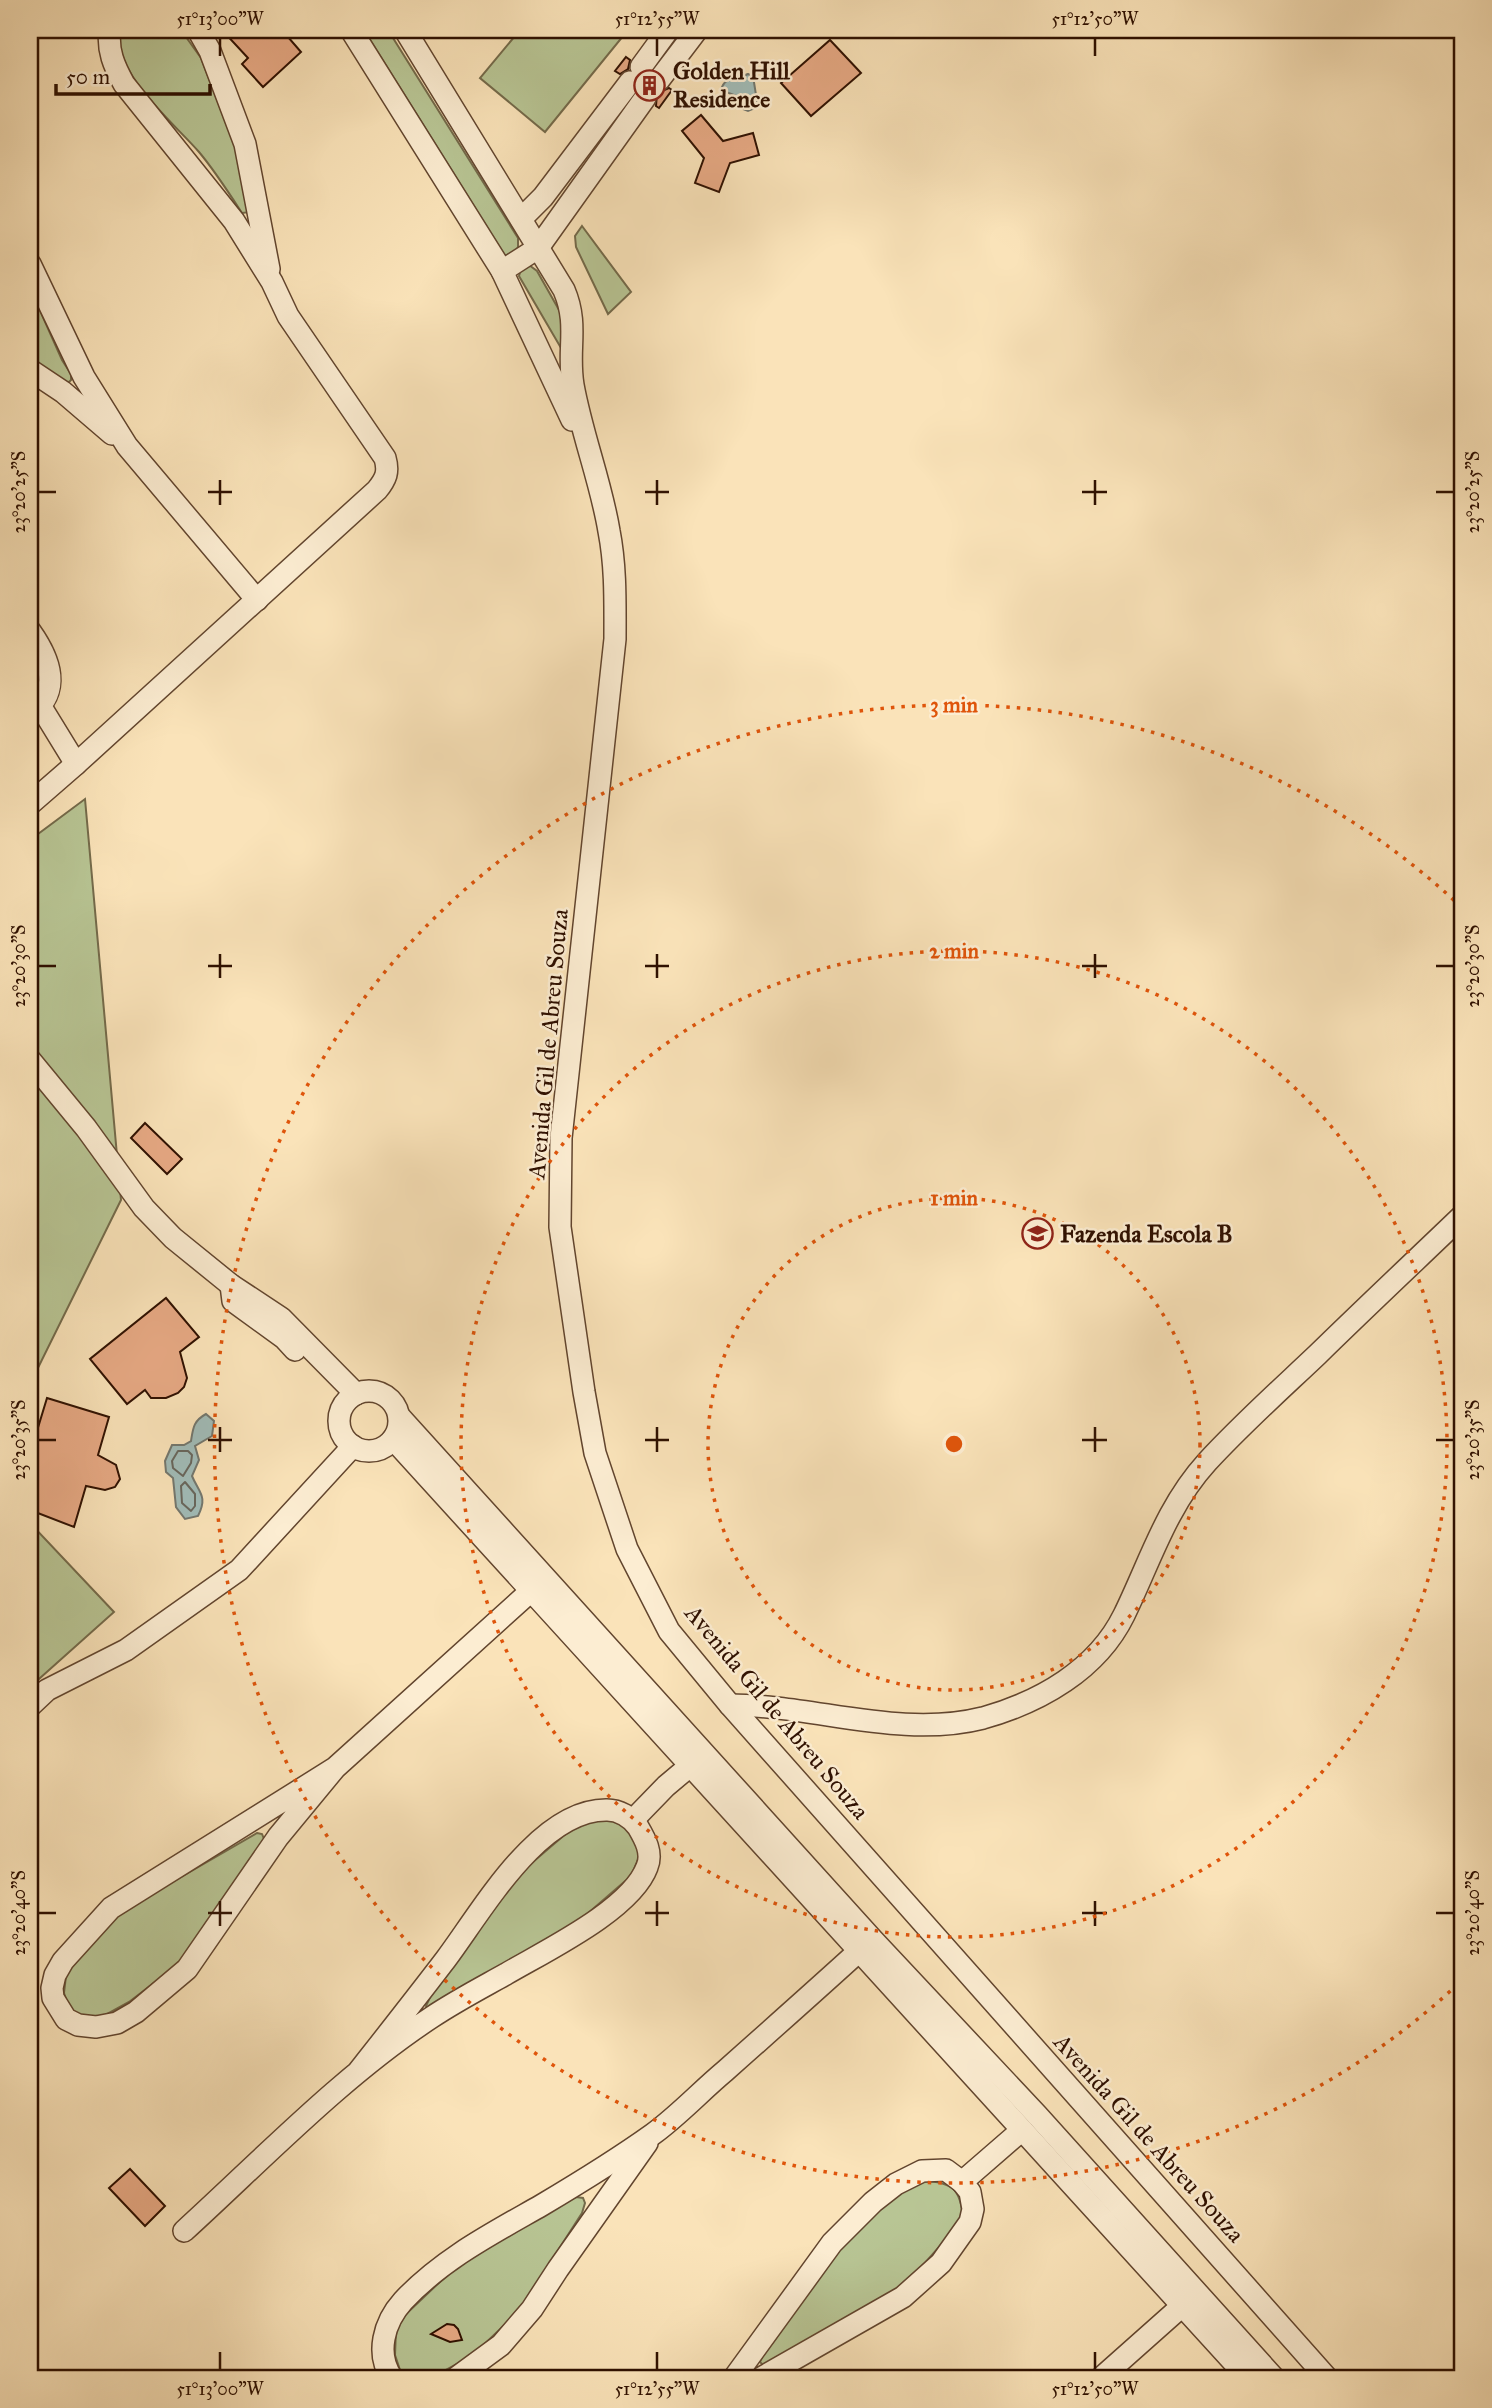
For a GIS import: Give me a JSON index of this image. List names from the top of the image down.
{
  "streets": {
    "street": ["Avenida Gil de Abreu Souza"]
  },
  "places": {
    "building": ["Golden Hill Residence"],
    "school or university": ["Fazenda Escola B"]
  },
  "scale_bar": "50 m",
  "coordinates": [
    "51°13'00\"W",
    "51°12'55\"W",
    "51°12'50\"W",
    "23°20'25\"S",
    "23°20'30\"S",
    "23°20'35\"S",
    "23°20'40\"S"
  ],
  "rings": ["3 min", "2 min", "1 min"]
}
